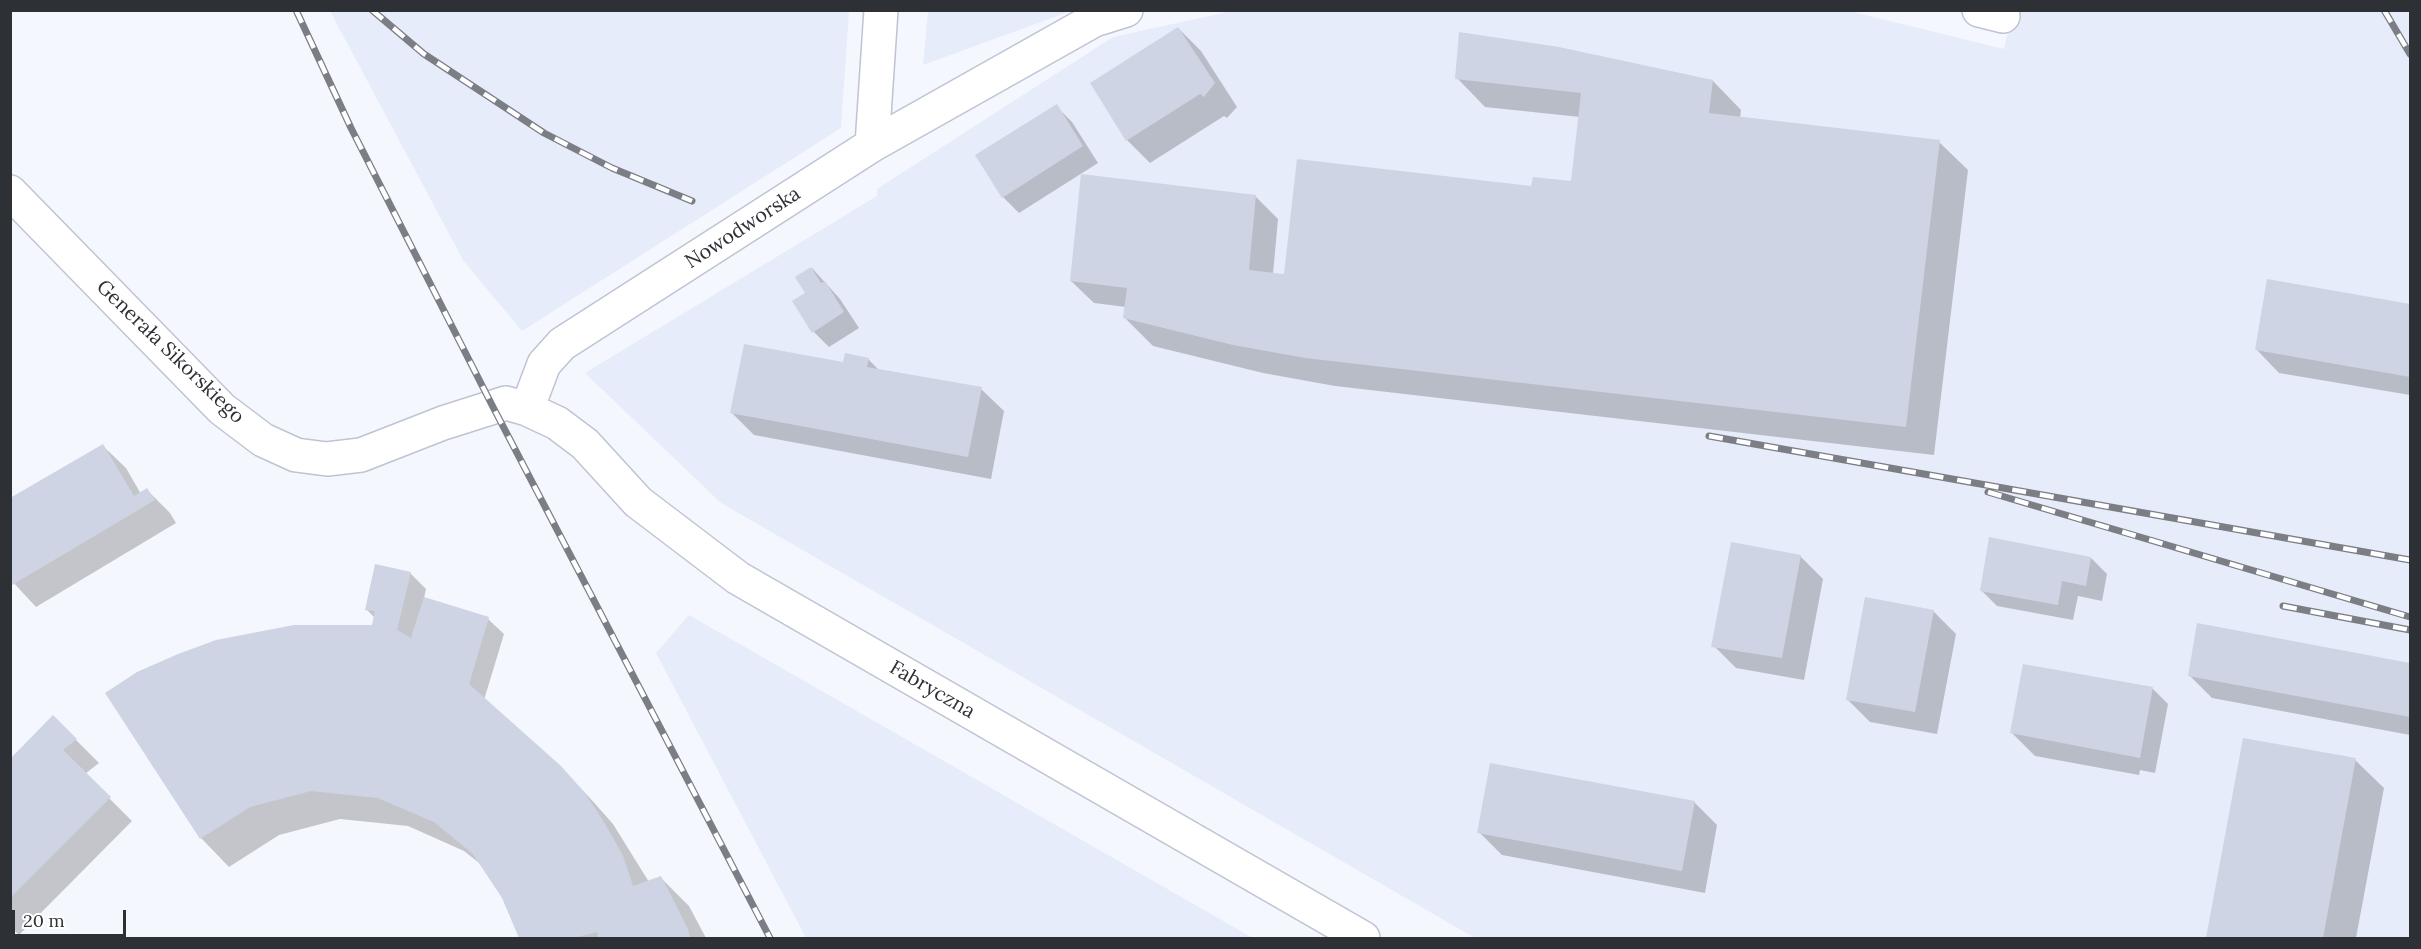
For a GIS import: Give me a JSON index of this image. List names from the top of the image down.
{
  "streets": {
    "street": ["Nowodworska", "Generała Sikorskiego", "Fabryczna"]
  },
  "crossings": [
    ["Nowodworska", "Generała Sikorskiego"],
    ["Nowodworska", "Fabryczna"],
    ["Generała Sikorskiego", "Fabryczna"]
  ],
  "scale_bar": "20 m"
}
